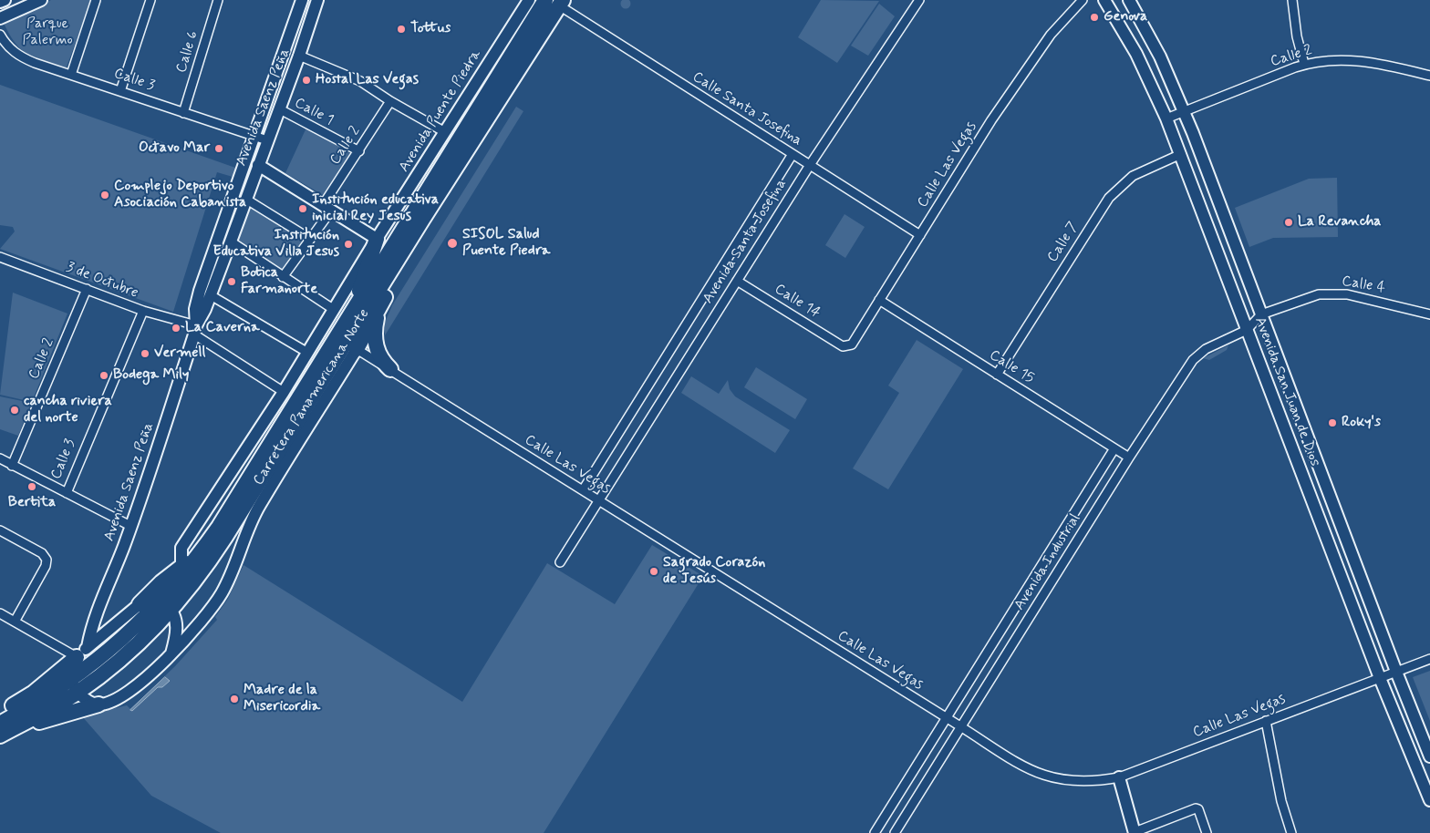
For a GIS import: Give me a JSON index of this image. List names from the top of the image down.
{
  "streets": {
    "highway": ["Carretera Panamericana Norte"],
    "main road": ["Avenida Saenz Peña", "Avenida Puente Piedra", "Avenida San Juan de Dios"],
    "street": [
      "Calle 6",
      "Calle 2",
      "Calle 3",
      "Calle Santa Josefina",
      "Calle 1",
      "Calle Las Vegas",
      "Avenida Santa Josefina",
      "Calle 7",
      "3 de Octubre",
      "Calle 4",
      "Calle 14",
      "Calle 15",
      "Avenida Industrial"
    ]
  },
  "crossings": [
    ["Calle 6", "Calle 3"],
    ["Calle 2", "Calle 1"],
    ["Calle 2", "3 de Octubre"],
    ["Calle 2", "Avenida San Juan de Dios"],
    ["Calle 3", "Avenida Saenz Peña"],
    ["Calle 3", "3 de Octubre"],
    ["Avenida Saenz Peña", "Calle 1"],
    ["Avenida Saenz Peña", "3 de Octubre"],
    ["Avenida Saenz Peña", "Carretera Panamericana Norte"],
    ["Calle Santa Josefina", "Calle Las Vegas"],
    ["Calle Santa Josefina", "Avenida Santa Josefina"],
    ["Calle Santa Josefina", "Carretera Panamericana Norte"],
    ["Avenida Puente Piedra", "3 de Octubre"],
    ["Calle Las Vegas", "Avenida Santa Josefina"],
    ["Calle Las Vegas", "Calle 14"],
    ["Calle Las Vegas", "Calle 15"],
    ["Calle Las Vegas", "Avenida San Juan de Dios"],
    ["Calle Las Vegas", "Avenida Industrial"],
    ["Avenida Santa Josefina", "Calle 14"],
    ["Calle 7", "Calle 15"],
    ["Calle 7", "Avenida San Juan de Dios"],
    ["Calle 4", "Avenida San Juan de Dios"],
    ["Calle 4", "Avenida Industrial"],
    ["Calle 15", "Avenida Industrial"],
    ["Avenida San Juan de Dios", "Avenida Industrial"]
  ],
  "parks": ["Parque Palermo"],
  "places": [
    "Genova",
    "Tottus",
    "Hostal Las Vegas",
    "Octavo Mar",
    "Complejo Deportivo Asociación Cabanista",
    "Institución educativa inicial Rey Jesus",
    "La Revancha",
    "SISOL Salud Puente Piedra",
    "Institución Educativa Villa Jesus",
    "Botica Farmanorte",
    "La Caverna",
    "Vermell",
    "Bodega Mily",
    "cancha riviera del norte",
    "Roky's",
    "Bertita",
    "Sagrado Corazón de Jesús",
    "Madre de la Misericordia"
  ]
}
